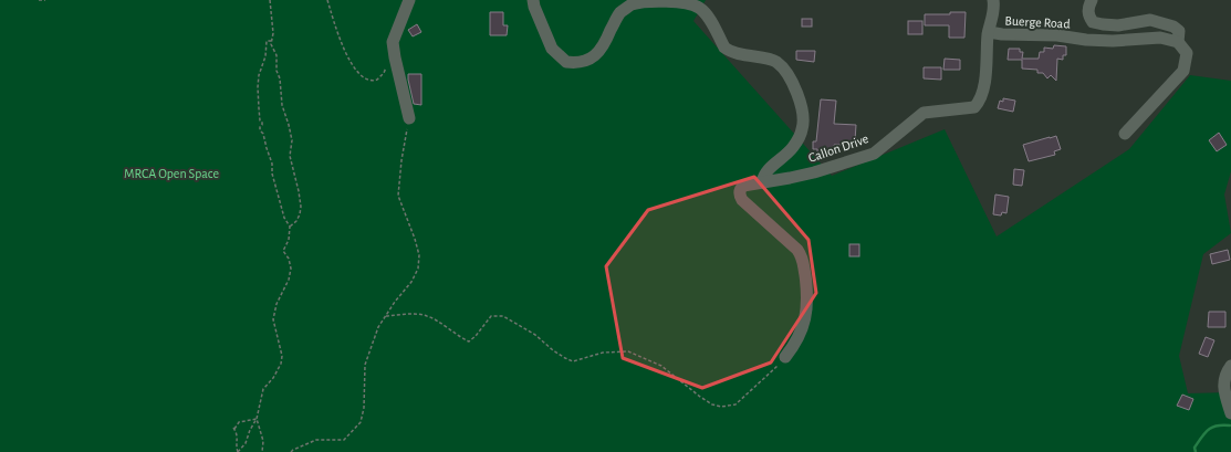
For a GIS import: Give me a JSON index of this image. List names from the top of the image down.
{
  "streets": {
    "street": ["Buerge Road", "Callon Drive"]
  },
  "crossings": [
    ["Buerge Road", "Callon Drive"]
  ],
  "parks": ["MRCA Open Space"]
}
